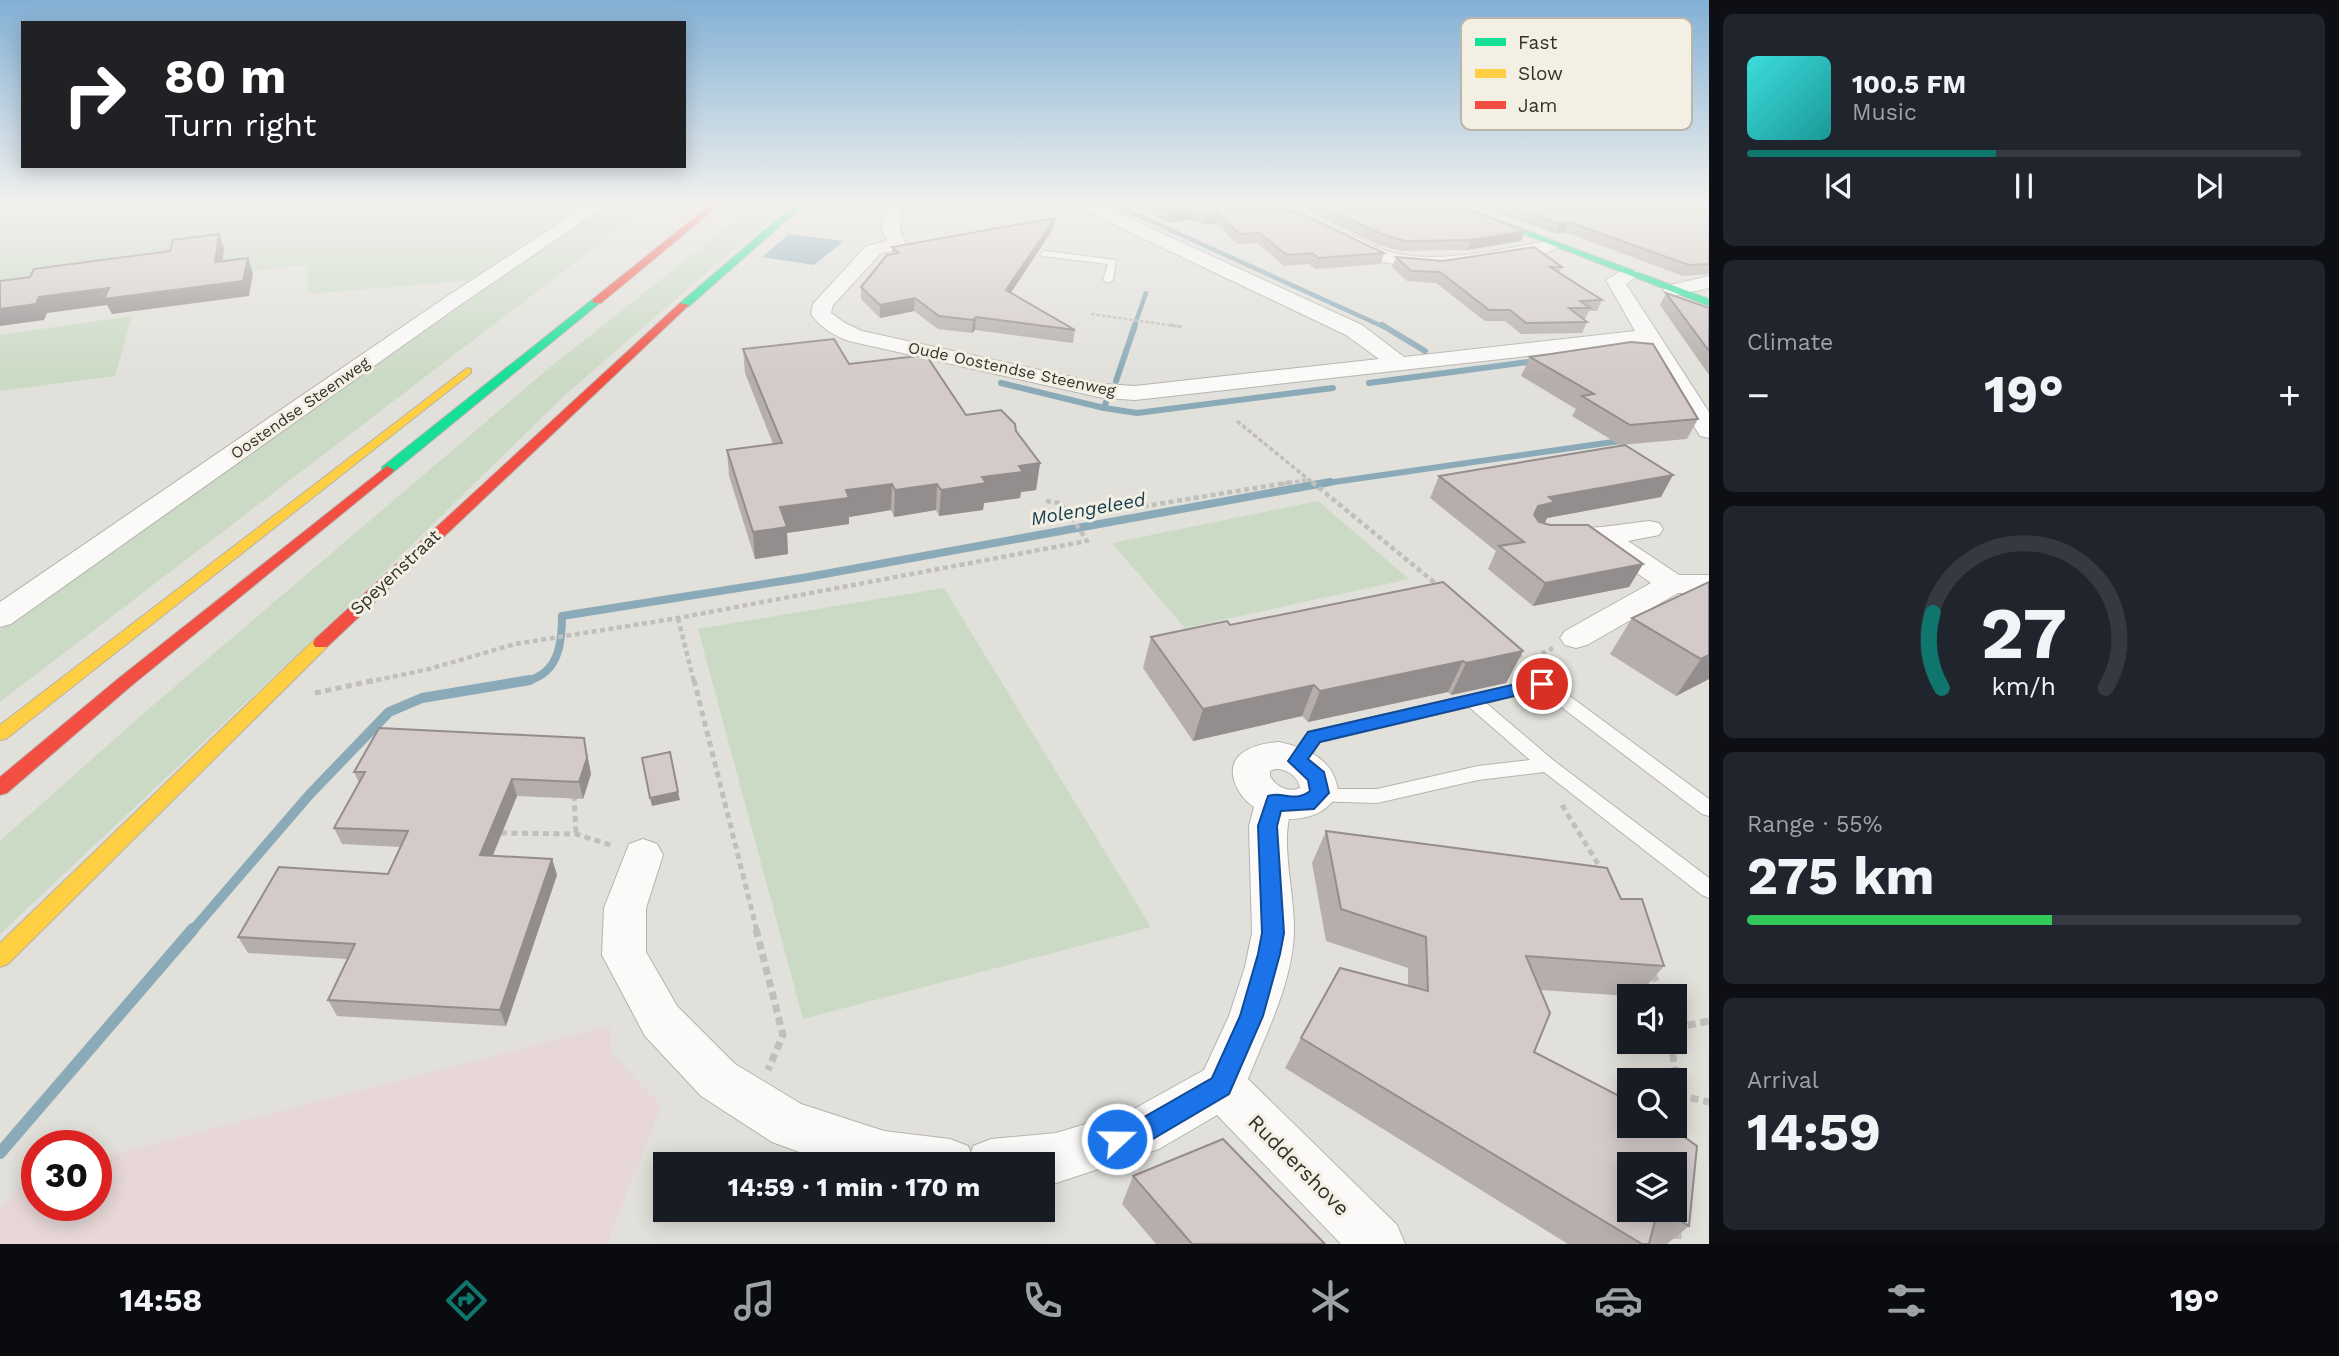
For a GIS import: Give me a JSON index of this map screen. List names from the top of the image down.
{
  "streets": {
    "main road": ["Speyenstraat"],
    "street": ["Oude Oostendse Steenweg", "Oostendse Steenweg", "Ruddershove"]
  },
  "water": ["Molengeleed"],
  "legend": ["Fast", "Slow", "Jam"],
  "page": {
    "turn": ["80 m", "Turn right"],
    "song": ["100.5 FM", "Music"],
    "tile": [
      "Climate",
      ["Range · 55%", "275 km"],
      ["Arrival", "14:59"]
    ],
    "heat": ["−", "19°", "+"],
    "limit": "30",
    "trip": "14:59 · 1 min · 170 m",
    "tabs": ["14:58", "19°"],
    "gauge": ["27", "km/h"]
  }
}
